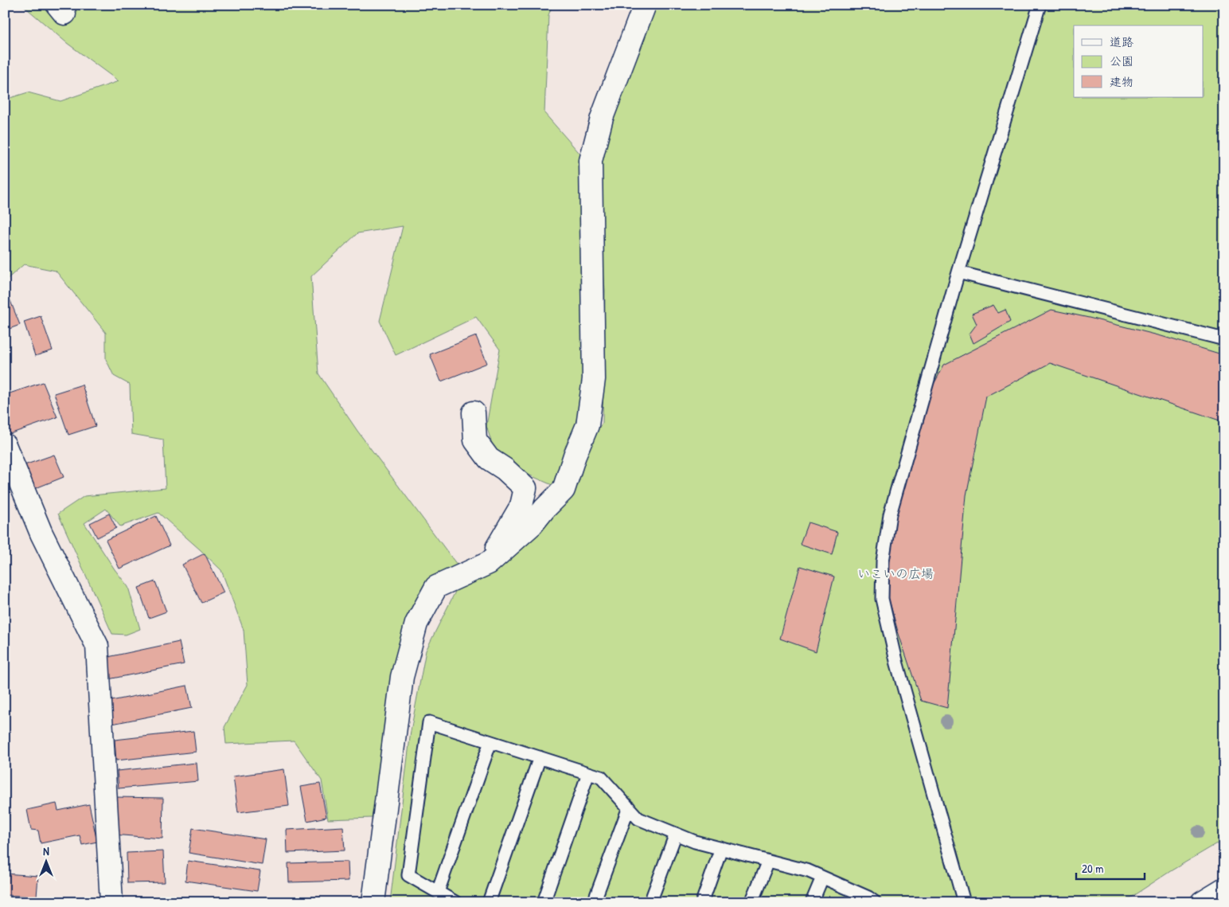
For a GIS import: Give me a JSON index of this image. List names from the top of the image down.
{
  "parks": ["いこいの広場"],
  "legend": ["道路", "公園", "建物"],
  "scale_bar": "20 m",
  "north": "top"
}
